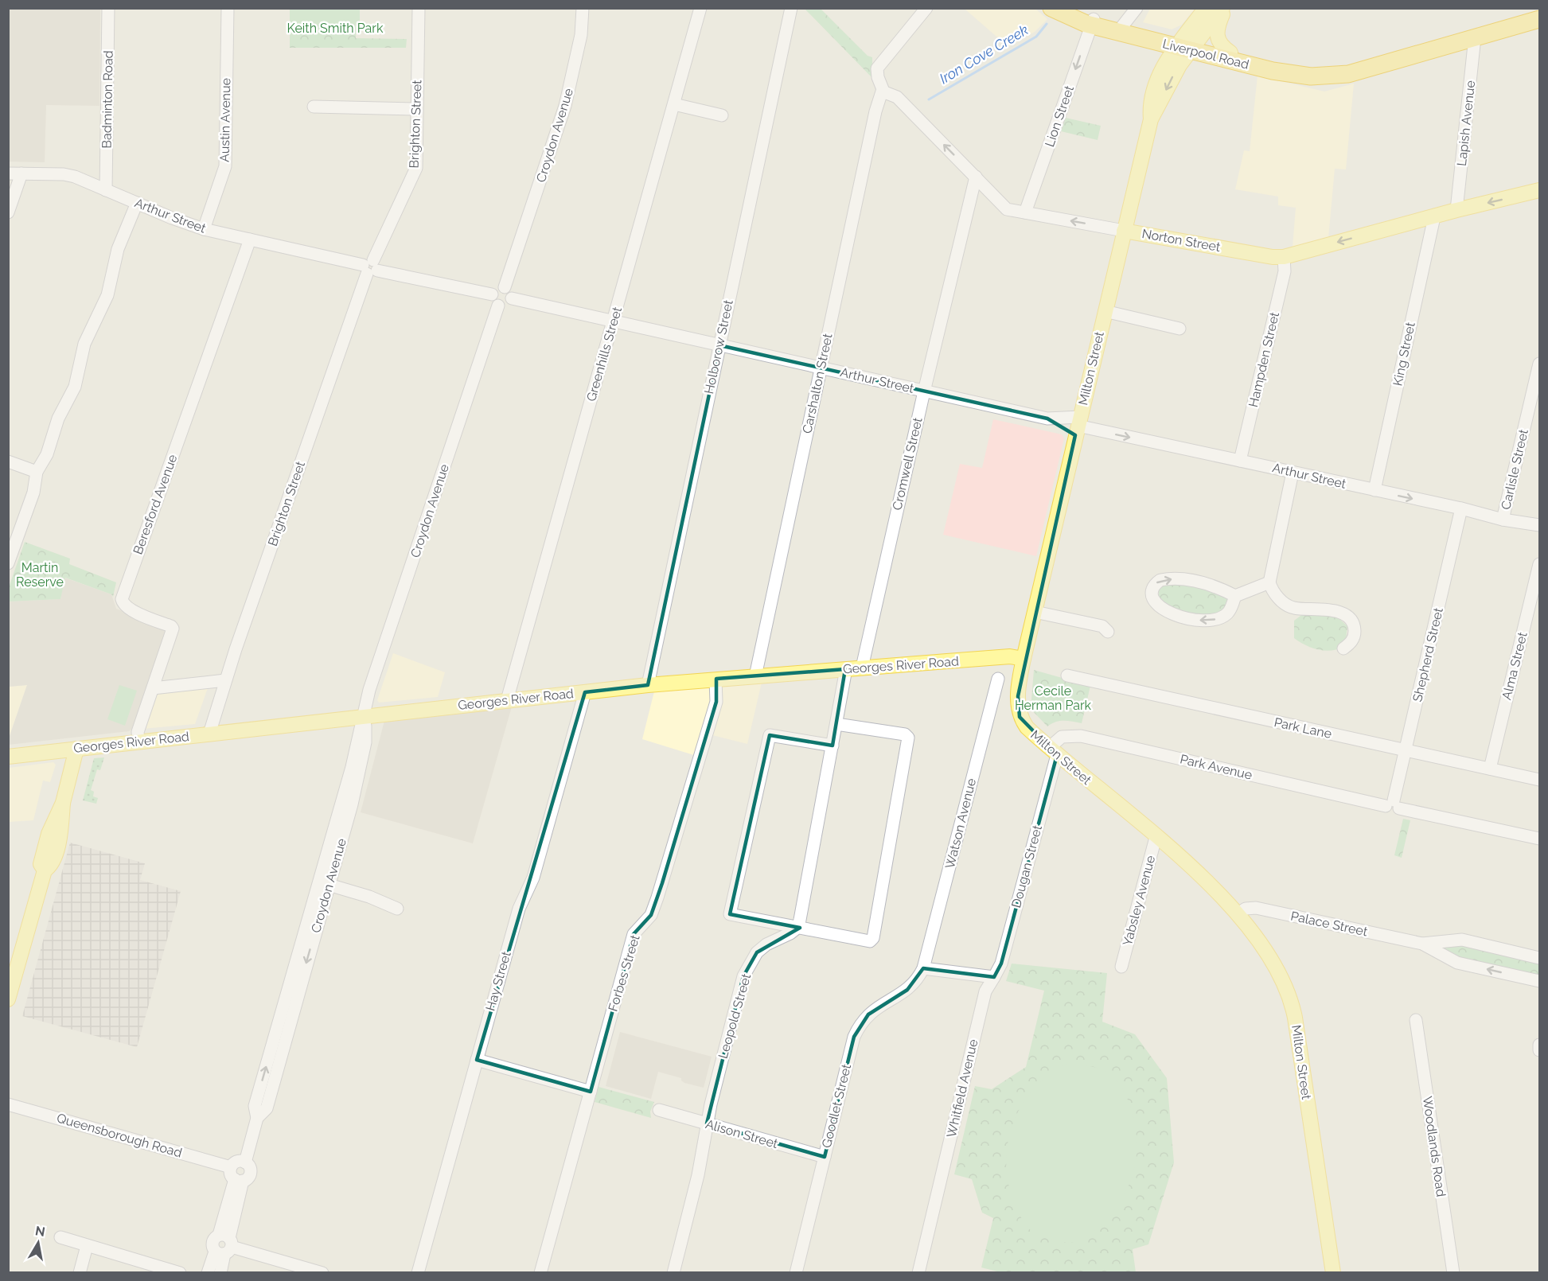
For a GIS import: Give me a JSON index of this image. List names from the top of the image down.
{
  "streets": {
    "highway": ["Liverpool Road"],
    "main road": ["Norton Street", "Milton Street", "Georges River Road"],
    "street": [
      "Badminton Road",
      "Lion Street",
      "Austin Avenue",
      "Lapish Avenue",
      "Brighton Street",
      "Croydon Avenue",
      "Arthur Street",
      "Holborow Street",
      "Greenhills Street",
      "King Street",
      "Hampden Street",
      "Carshalton Street",
      "Cromwell Street",
      "Carlisle Street",
      "Beresford Avenue",
      "Shepherd Street",
      "Alma Street",
      "Park Lane",
      "Park Avenue",
      "Watson Avenue",
      "Dougan Street",
      "Yabsley Avenue",
      "Palace Street",
      "Forbes Street",
      "Hay Street",
      "Leopold Street",
      "Whitfield Avenue",
      "Goodlet Street",
      "Alison Street",
      "Queensborough Road",
      "Woodlands Road"
    ]
  },
  "crossings": [
    ["Liverpool Road", "Lion Street"],
    ["Liverpool Road", "Lapish Avenue"],
    ["Liverpool Road", "Milton Street"],
    ["Badminton Road", "Arthur Street"],
    ["Lion Street", "Norton Street"],
    ["Austin Avenue", "Arthur Street"],
    ["Lapish Avenue", "Norton Street"],
    ["Brighton Street", "Arthur Street"],
    ["Brighton Street", "Georges River Road"],
    ["Croydon Avenue", "Arthur Street"],
    ["Croydon Avenue", "Georges River Road"],
    ["Croydon Avenue", "Queensborough Road"],
    ["Arthur Street", "Holborow Street"],
    ["Arthur Street", "Greenhills Street"],
    ["Arthur Street", "King Street"],
    ["Arthur Street", "Hampden Street"],
    ["Arthur Street", "Milton Street"],
    ["Arthur Street", "Carshalton Street"],
    ["Arthur Street", "Cromwell Street"],
    ["Arthur Street", "Carlisle Street"],
    ["Arthur Street", "Beresford Avenue"],
    ["Arthur Street", "Shepherd Street"],
    ["Norton Street", "King Street"],
    ["Norton Street", "Hampden Street"],
    ["Norton Street", "Milton Street"],
    ["Norton Street", "Carshalton Street"],
    ["Norton Street", "Cromwell Street"],
    ["Holborow Street", "Georges River Road"],
    ["Greenhills Street", "Georges River Road"],
    ["Milton Street", "Georges River Road"],
    ["Milton Street", "Park Avenue"],
    ["Milton Street", "Dougan Street"],
    ["Milton Street", "Yabsley Avenue"],
    ["Milton Street", "Palace Street"],
    ["Carshalton Street", "Georges River Road"],
    ["Cromwell Street", "Georges River Road"],
    ["Beresford Avenue", "Georges River Road"],
    ["Shepherd Street", "Park Lane"],
    ["Shepherd Street", "Park Avenue"],
    ["Georges River Road", "Forbes Street"],
    ["Georges River Road", "Hay Street"],
    ["Alma Street", "Park Lane"],
    ["Park Avenue", "Dougan Street"],
    ["Watson Avenue", "Goodlet Street"],
    ["Dougan Street", "Whitfield Avenue"],
    ["Leopold Street", "Alison Street"],
    ["Goodlet Street", "Alison Street"]
  ],
  "one_way": ["Lion Street", "Norton Street"],
  "water": ["Iron Cove Creek"],
  "parks": ["Keith Smith Park", "Martin Reserve", "Cecile Herman Park"],
  "north": "top"
}
